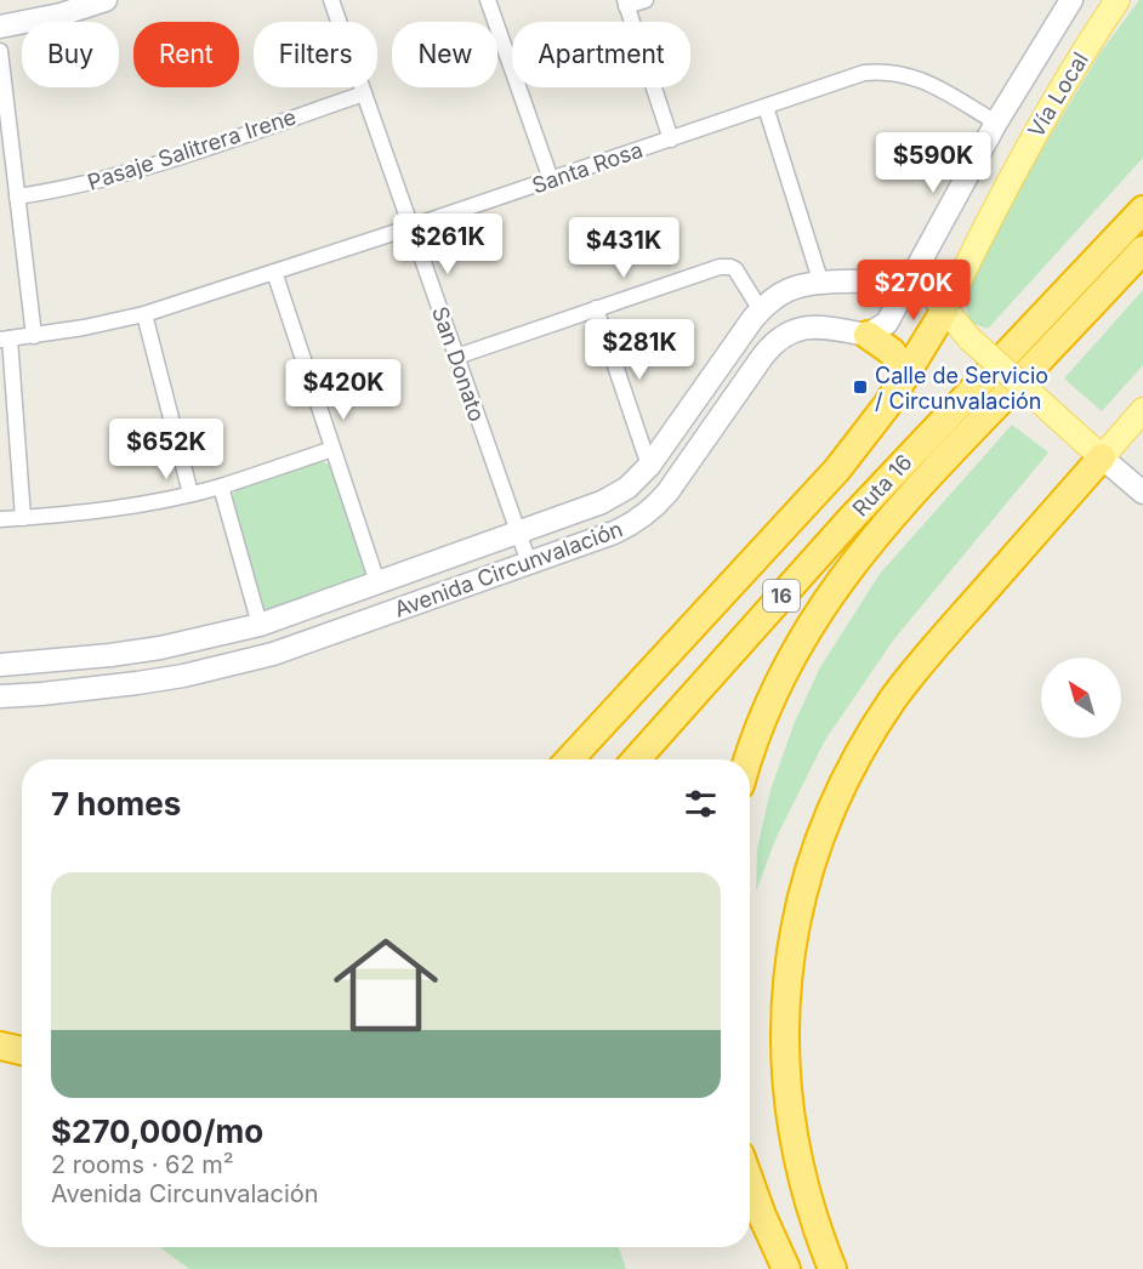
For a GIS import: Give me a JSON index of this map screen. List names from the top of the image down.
{
  "streets": {
    "highway": ["Ruta 16", "16"],
    "main road": ["Vía Local"],
    "street": [
      "Pasaje Salitrera Irene",
      "Santa Rosa",
      "San Donato",
      "Avenida Circunvalación"
    ]
  },
  "crossings": [
    ["Vía Local", "Avenida Circunvalación"],
    ["Pasaje Salitrera Irene", "San Donato"],
    ["Santa Rosa", "San Donato"],
    ["San Donato", "Avenida Circunvalación"]
  ],
  "places": {
    "transit": ["Calle de Servicio / Circunvalación"]
  },
  "north": "top left",
  "page": {
    "chip": [
      "Buy",
      "Rent",
      "Filters",
      "New",
      "Apartment"
    ],
    "price": [
      "$590K",
      "$261K",
      "$431K",
      "$270K",
      "$281K",
      "$420K",
      "$652K"
    ],
    "heading": "7 homes",
    "list": [
      {
        "name": "$270,000/mo",
        "note": "2 rooms · 62 m² · Avenida Circunvalación"
      }
    ]
  }
}
